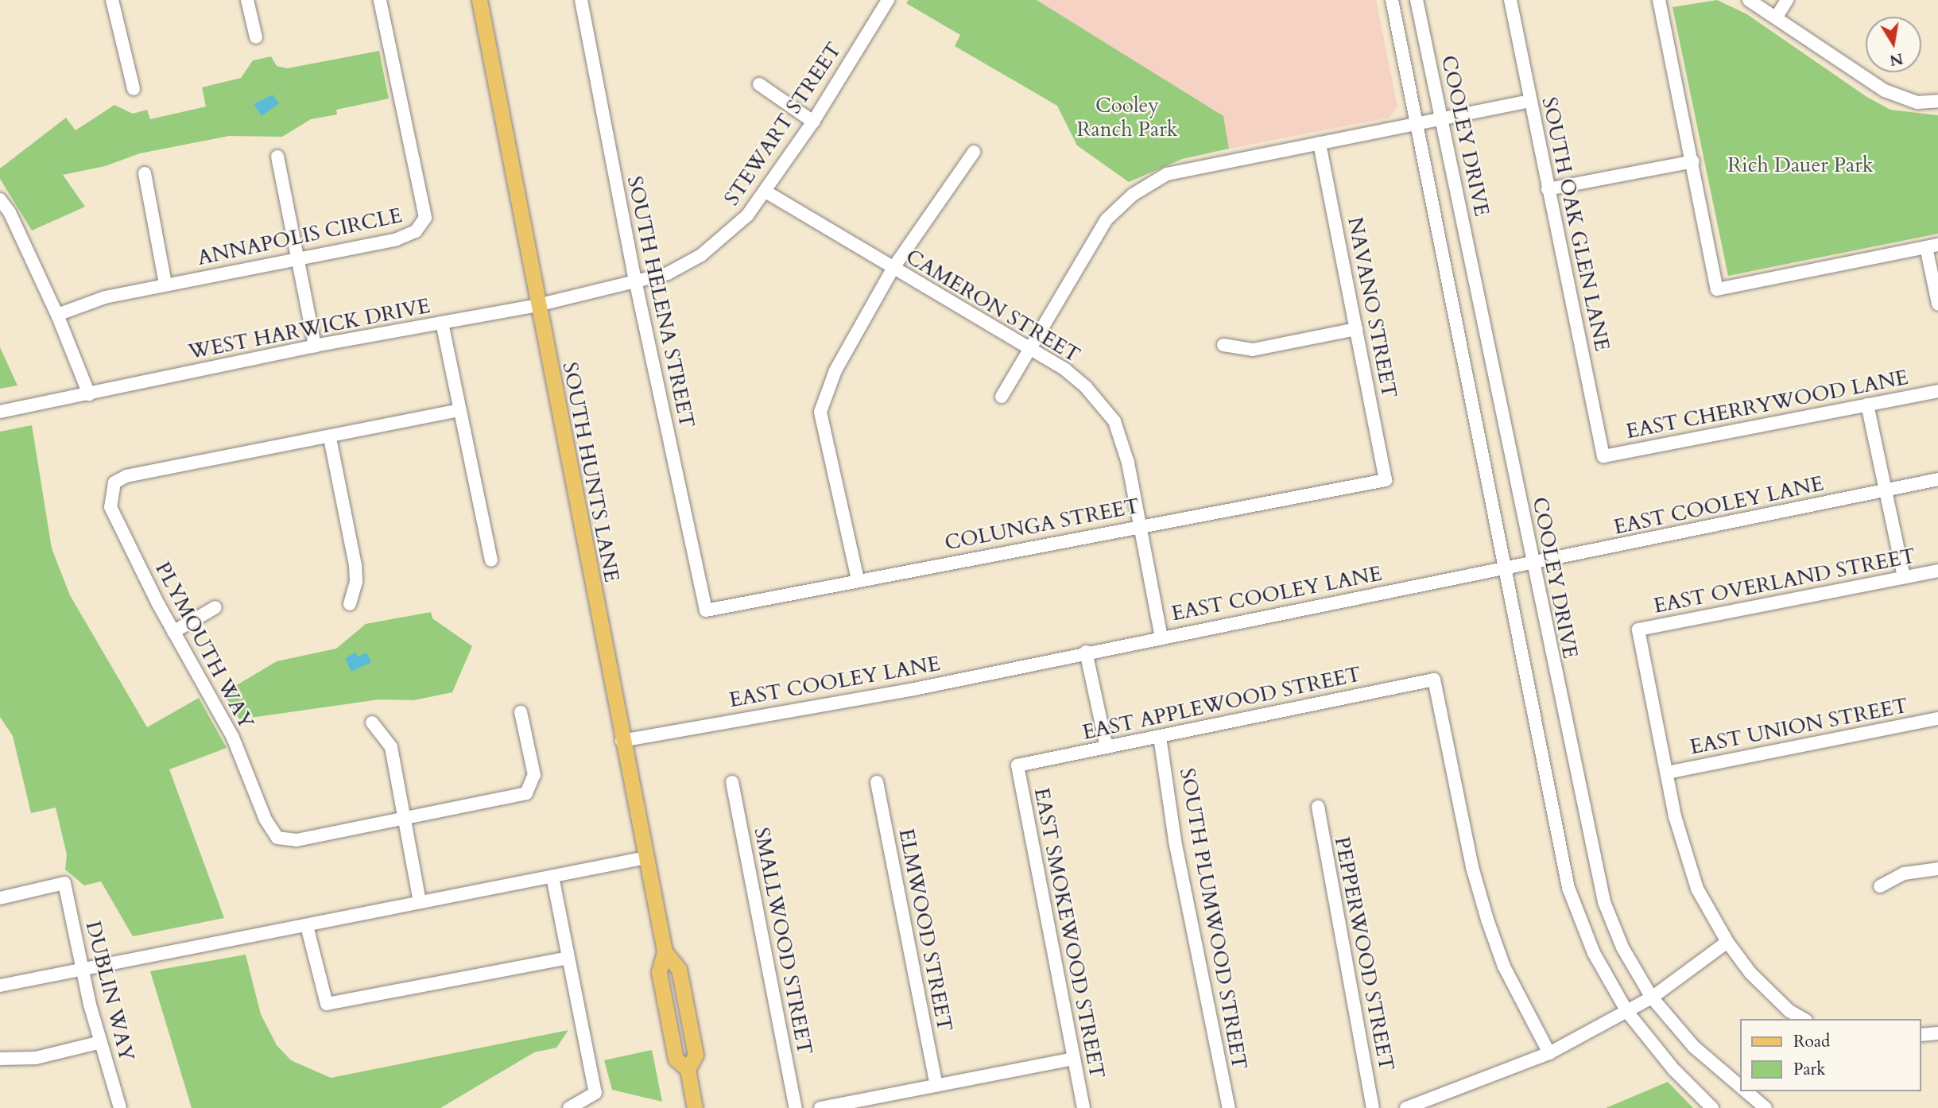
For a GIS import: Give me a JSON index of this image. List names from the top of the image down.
{
  "streets": {
    "main road": ["SOUTH HUNTS LANE"],
    "street": [
      "STEWART STREET",
      "COOLEY DRIVE",
      "SOUTH OAK GLEN LANE",
      "ANNAPOLIS CIRCLE",
      "SOUTH HELENA STREET",
      "CAMERON STREET",
      "NAVANO STREET",
      "WEST HARWICK DRIVE",
      "EAST CHERRYWOOD LANE",
      "EAST COOLEY LANE",
      "COLUNGA STREET",
      "EAST OVERLAND STREET",
      "PLYMOUTH WAY",
      "EAST APPLEWOOD STREET",
      "EAST UNION STREET",
      "SOUTH PLUMWOOD STREET",
      "ELMWOOD STREET",
      "EAST SMOKEWOOD STREET",
      "SMALLWOOD STREET",
      "PEPPERWOOD STREET",
      "DUBLIN WAY"
    ]
  },
  "crossings": [
    ["STEWART STREET", "SOUTH HELENA STREET"],
    ["STEWART STREET", "CAMERON STREET"],
    ["STEWART STREET", "WEST HARWICK DRIVE"],
    ["STEWART STREET", "SOUTH HUNTS LANE"],
    ["COOLEY DRIVE", "EAST COOLEY LANE"],
    ["SOUTH OAK GLEN LANE", "EAST CHERRYWOOD LANE"],
    ["SOUTH HELENA STREET", "COLUNGA STREET"],
    ["CAMERON STREET", "EAST COOLEY LANE"],
    ["CAMERON STREET", "COLUNGA STREET"],
    ["NAVANO STREET", "COLUNGA STREET"],
    ["WEST HARWICK DRIVE", "SOUTH HUNTS LANE"],
    ["SOUTH HUNTS LANE", "EAST COOLEY LANE"],
    ["EAST OVERLAND STREET", "EAST UNION STREET"],
    ["EAST APPLEWOOD STREET", "SOUTH PLUMWOOD STREET"],
    ["EAST APPLEWOOD STREET", "EAST SMOKEWOOD STREET"]
  ],
  "parks": ["Cooley Ranch Park", "Rich Dauer Park"],
  "legend": ["Road", "Park"],
  "north": "bottom"
}
